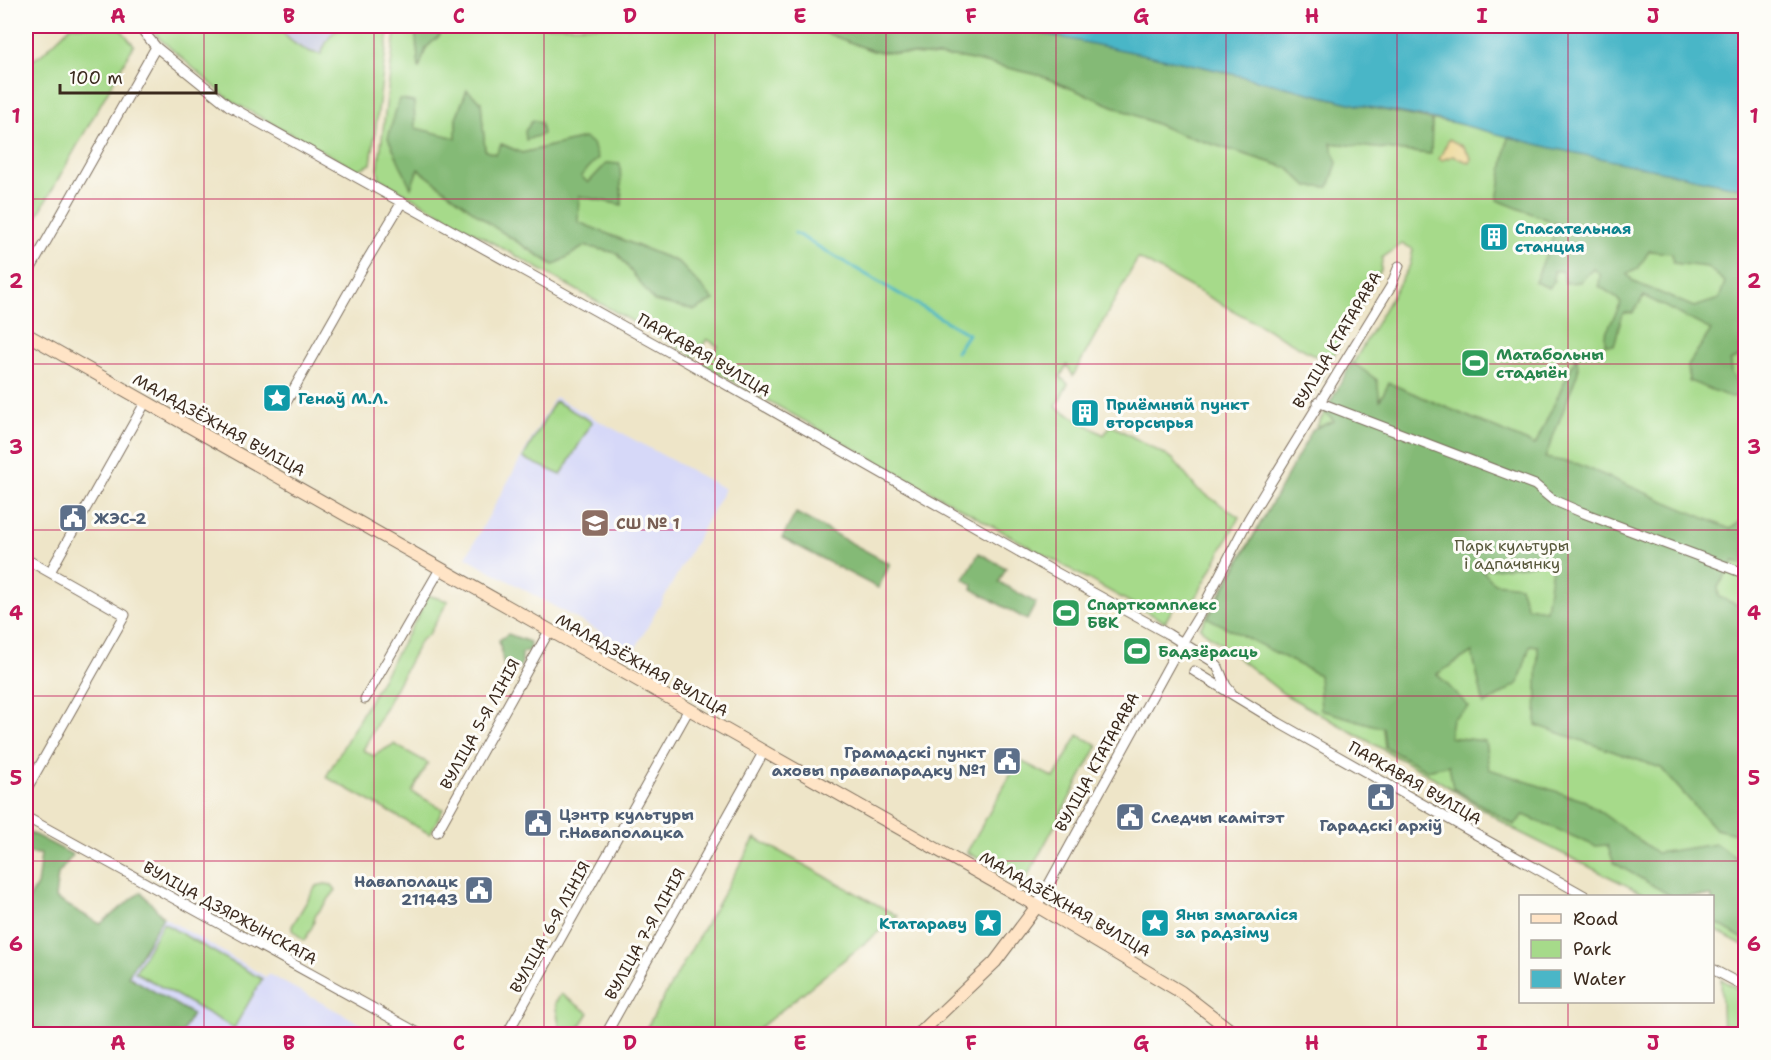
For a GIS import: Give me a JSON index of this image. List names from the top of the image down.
{
  "streets": {
    "street": [
      "ВУЛІЦА КТАТАРАВА",
      "ПАРКАВАЯ ВУЛІЦА",
      "МАЛАДЗЁЖНАЯ ВУЛІЦА",
      "ВУЛІЦА 5-Я ЛІНІЯ",
      "ВУЛІЦА ДЗЯРЖЫНСКАГА",
      "ВУЛІЦА 6-Я ЛІНІЯ",
      "ВУЛІЦА 7-Я ЛІНІЯ"
    ]
  },
  "crossings": [
    ["ВУЛІЦА КТАТАРАВА", "ПАРКАВАЯ ВУЛІЦА"],
    ["ВУЛІЦА КТАТАРАВА", "МАЛАДЗЁЖНАЯ ВУЛІЦА"],
    ["МАЛАДЗЁЖНАЯ ВУЛІЦА", "ВУЛІЦА 5-Я ЛІНІЯ"],
    ["МАЛАДЗЁЖНАЯ ВУЛІЦА", "ВУЛІЦА 6-Я ЛІНІЯ"],
    ["МАЛАДЗЁЖНАЯ ВУЛІЦА", "ВУЛІЦА 7-Я ЛІНІЯ"]
  ],
  "parks": ["Парк культуры і адпачынку"],
  "places": {
    "building": ["Спасательная станция", "Приёмный пункт вторсырья"],
    "sports": ["Матабольны стадыён", "Спарткомплекс БВК", "Бадзёрасць"],
    "place": ["Генаў М.Л.", "Ктатараву", "Яны змагаліся за радзіму"],
    "public building": [
      "ЖЭС-2",
      "Грамадскі пункт аховы правапарадку №1",
      "Гарадскі архіў",
      "Следчы камітэт",
      "Цэнтр культуры г.Наваполацка",
      "Наваполацк 211443"
    ],
    "school or university": ["СШ № 1"]
  },
  "legend": ["Road", "Park", "Water"],
  "scale_bar": "100 m",
  "grid": {
    "columns": [
      "A",
      "B",
      "C",
      "D",
      "E",
      "F",
      "G",
      "H",
      "I",
      "J"
    ],
    "rows": [
      "1",
      "2",
      "3",
      "4",
      "5",
      "6"
    ]
  }
}
